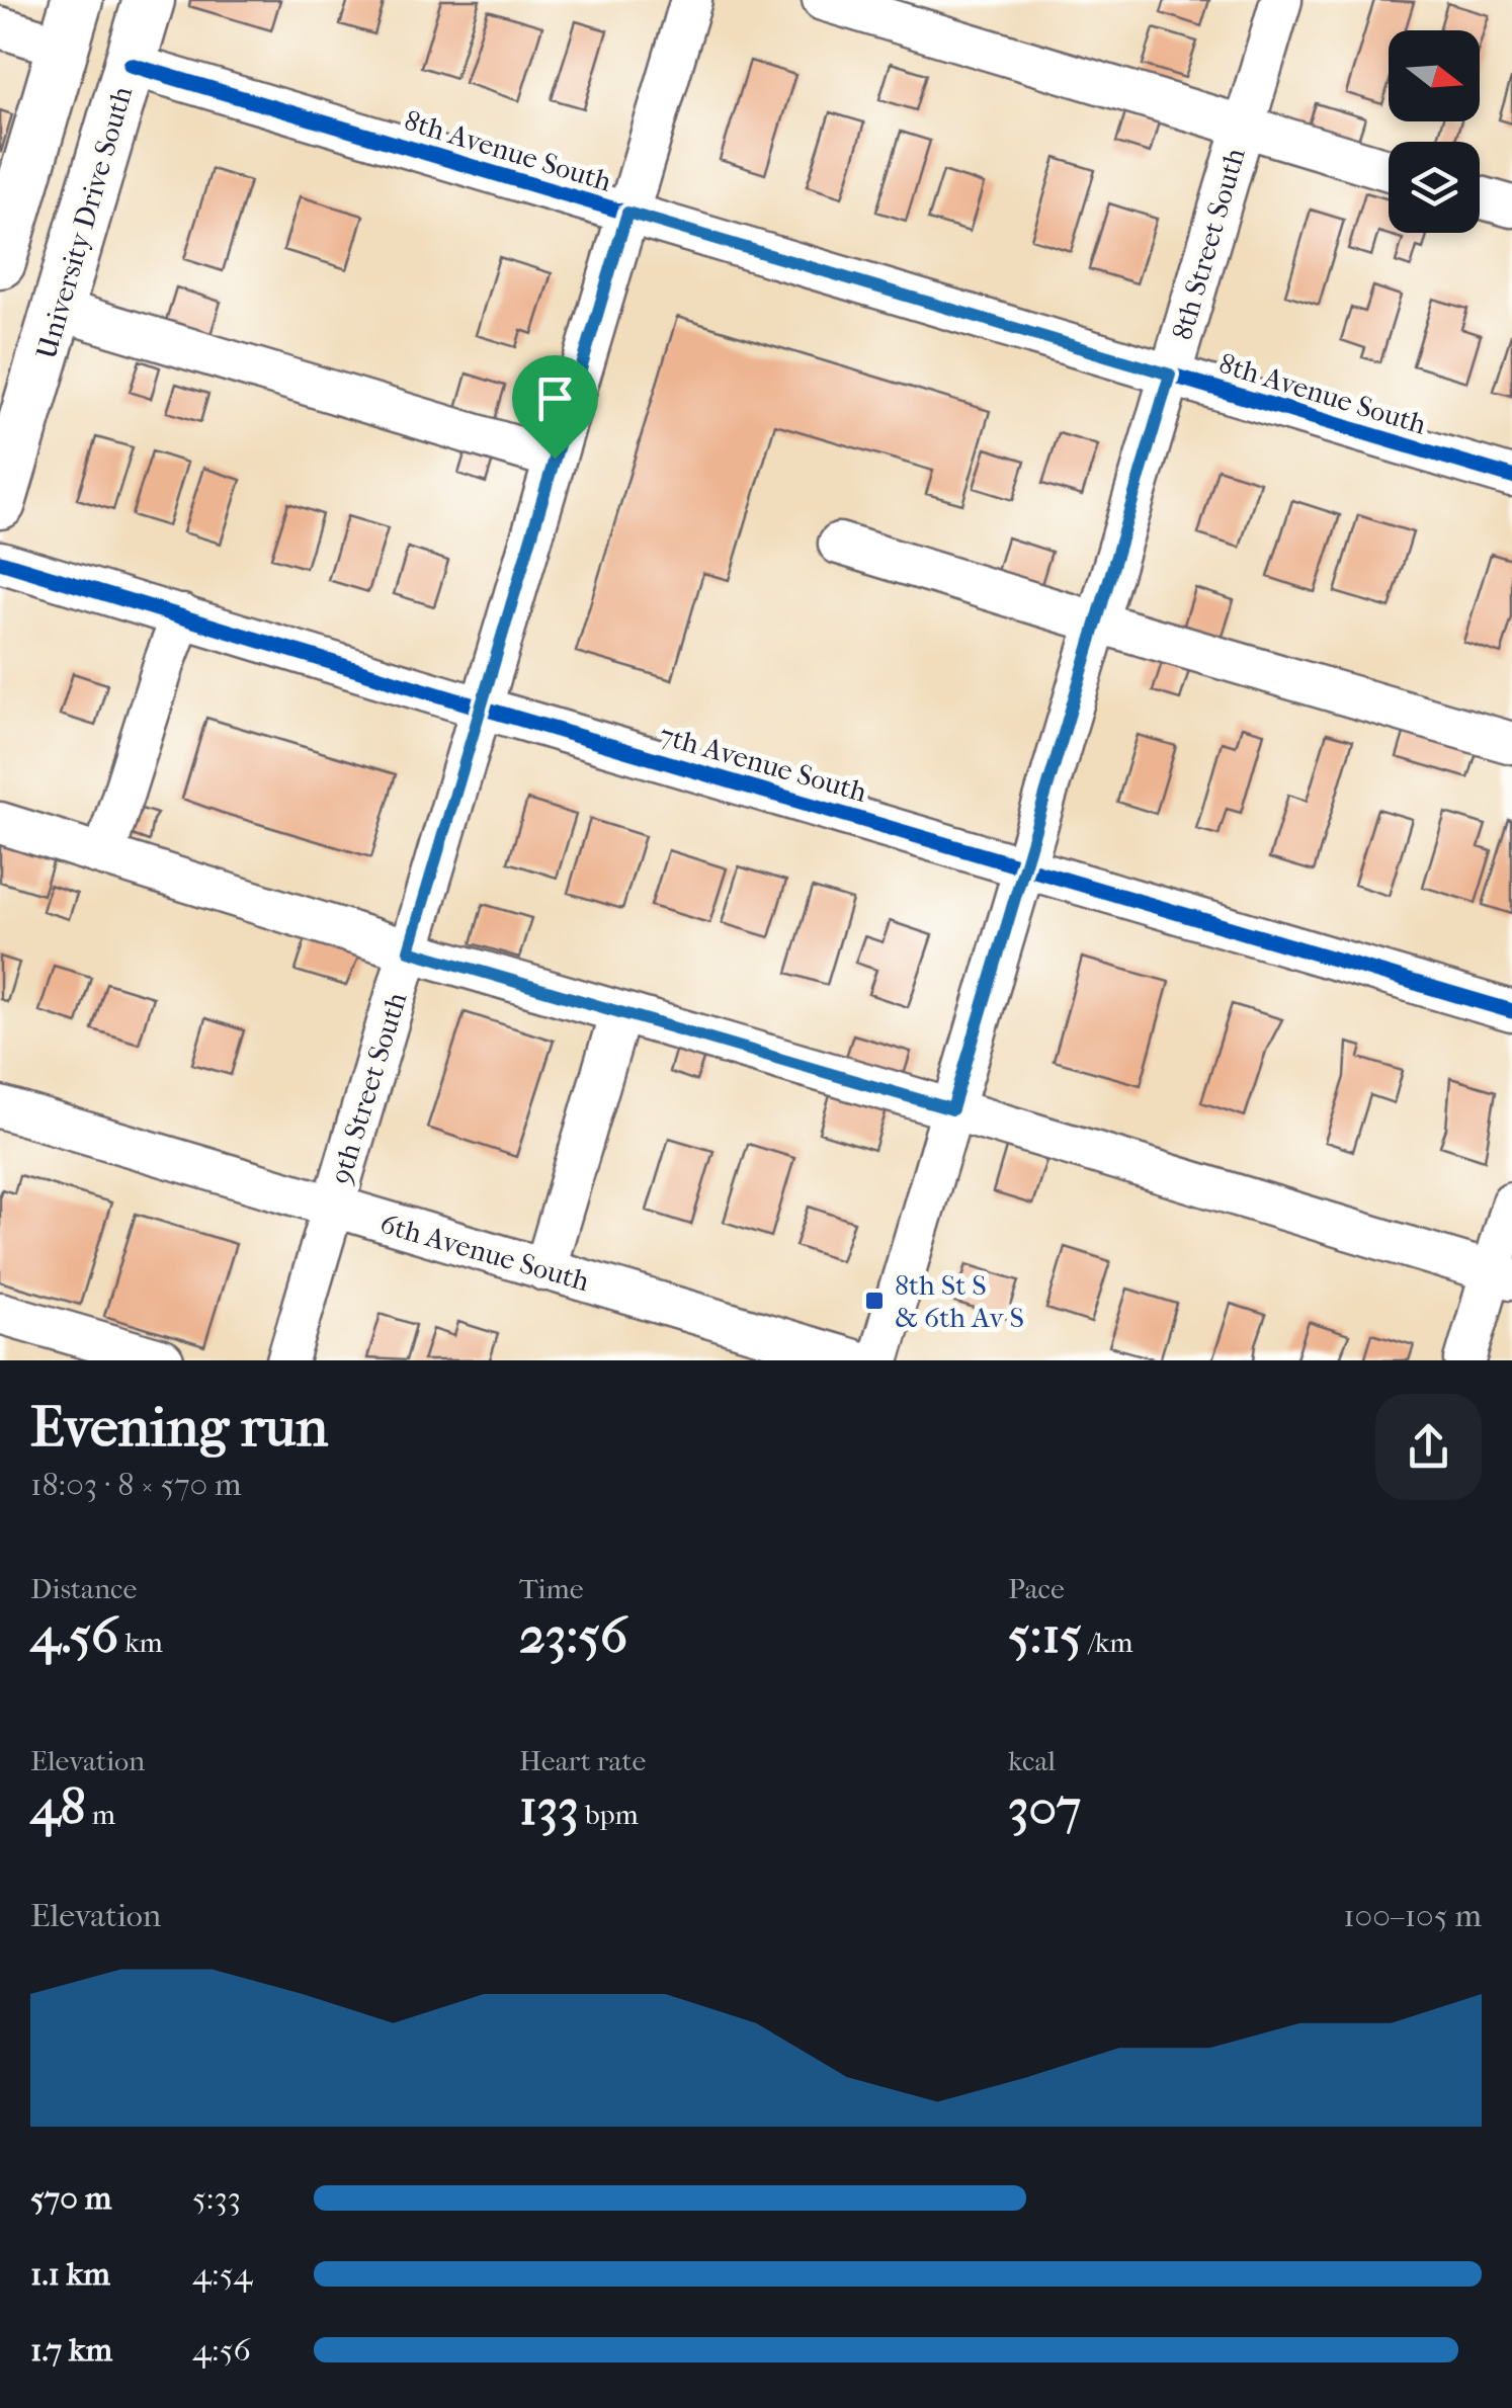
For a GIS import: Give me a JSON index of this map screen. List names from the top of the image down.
{
  "streets": {
    "main road": ["University Drive South"],
    "street": [
      "8th Avenue South",
      "8th Street South",
      "7th Avenue South",
      "9th Street South",
      "6th Avenue South"
    ]
  },
  "crossings": [
    ["8th Avenue South", "University Drive South"],
    ["8th Avenue South", "8th Street South"],
    ["8th Avenue South", "9th Street South"],
    ["8th Street South", "7th Avenue South"],
    ["7th Avenue South", "9th Street South"],
    ["9th Street South", "6th Avenue South"]
  ],
  "places": {
    "transit": ["8th St S & 6th Av S"]
  },
  "north": "right",
  "page": {
    "heading": ["Evening run", "18:03 · 8 × 570 m"],
    "stats": [
      ["Distance", "4.56 km"],
      ["Time", "23:56"],
      ["Pace", "5:15 /km"],
      ["Elevation", "48 m"],
      ["Heart rate", "133 bpm"],
      ["kcal", "307"]
    ],
    "chart": ["Elevation", "100–105 m"],
    "list": [
      {
        "name": "570 m",
        "note": "5:33"
      },
      {
        "name": "1.1 km",
        "note": "4:54"
      },
      {
        "name": "1.7 km",
        "note": "4:56"
      }
    ]
  }
}
